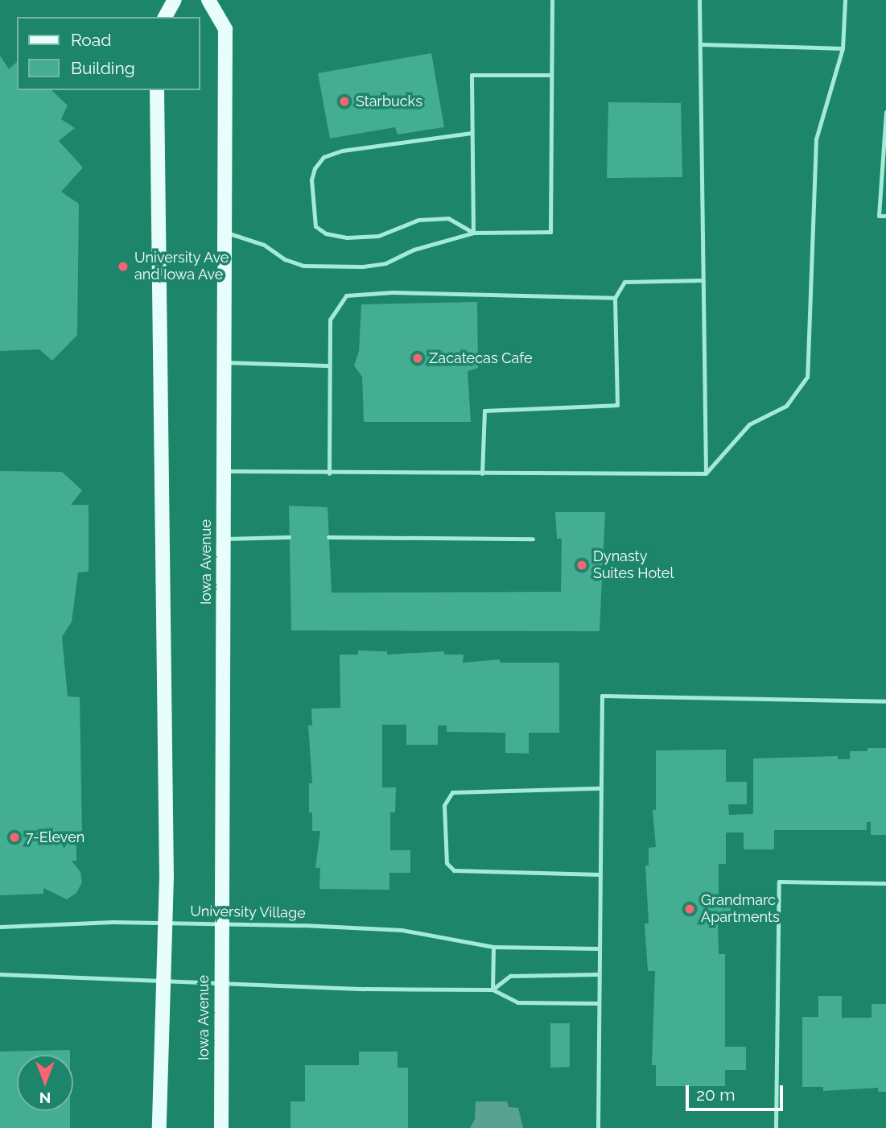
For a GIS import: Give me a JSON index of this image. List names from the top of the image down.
{
  "streets": {
    "main road": ["Iowa Avenue"],
    "lane": ["University Village"]
  },
  "crossings": [
    ["Iowa Avenue", "University Village"]
  ],
  "places": [
    "Starbucks",
    "University Ave and Iowa Ave",
    "Zacatecas Cafe",
    "Dynasty Suites Hotel",
    "7-Eleven",
    "Grandmarc Apartments"
  ],
  "legend": ["Road", "Building"],
  "scale_bar": "20 m",
  "north": "bottom"
}
